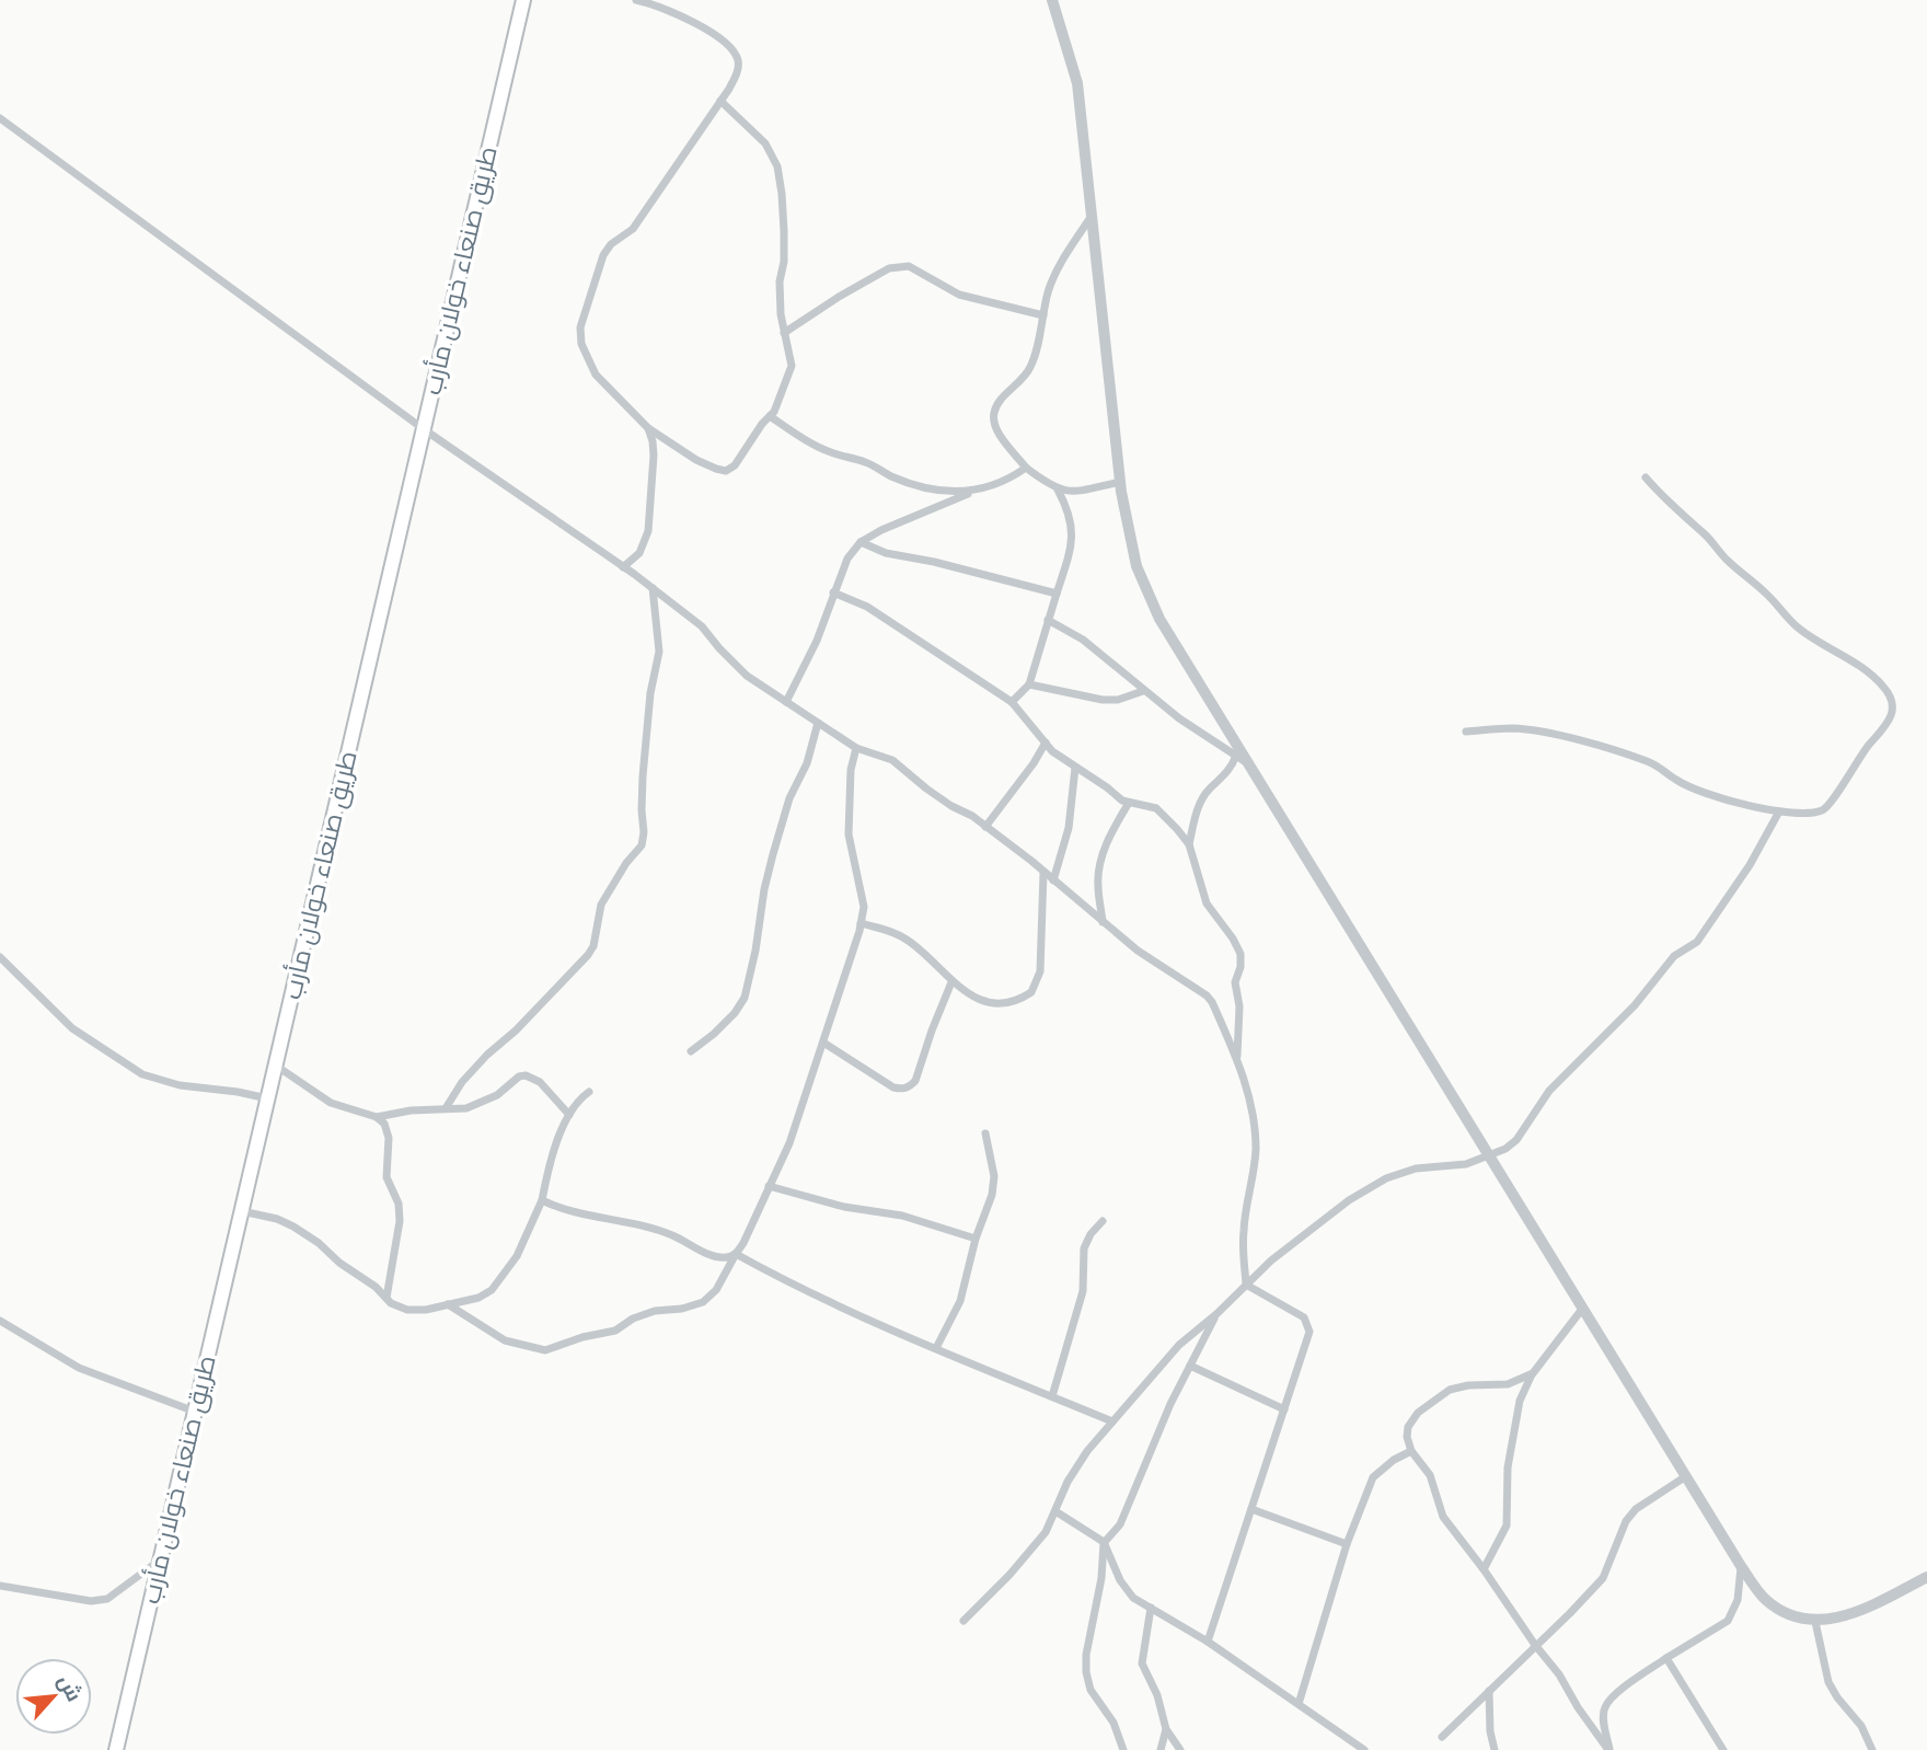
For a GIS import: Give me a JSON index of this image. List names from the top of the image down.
{
  "streets": {
    "main road": ["طريق صنعاء خولان مأرب"]
  },
  "north": "top right"
}
